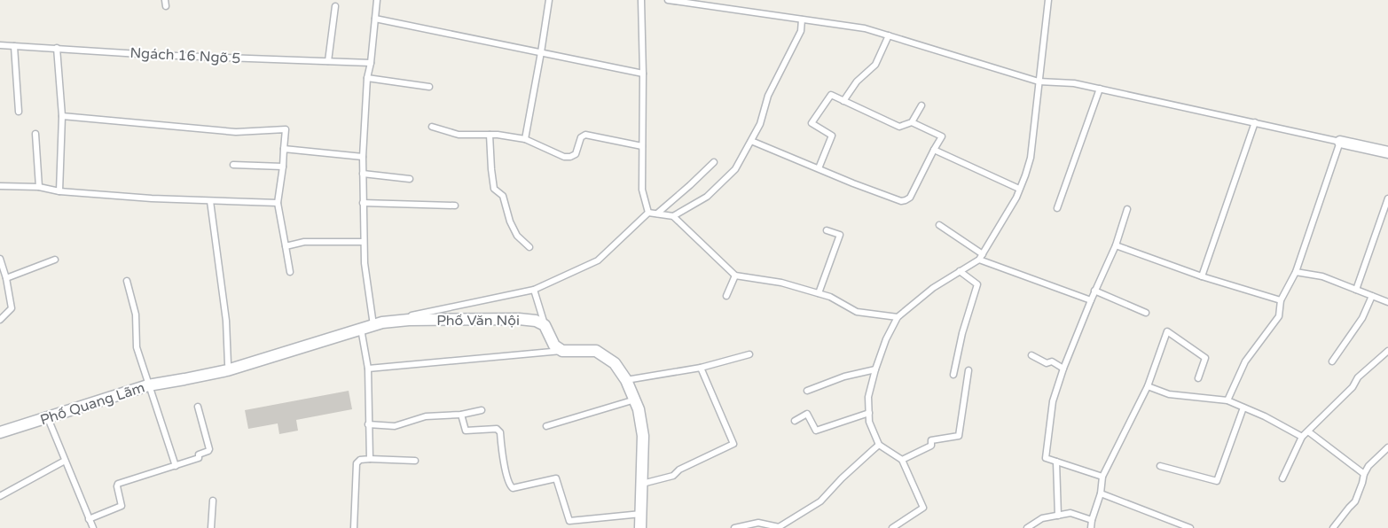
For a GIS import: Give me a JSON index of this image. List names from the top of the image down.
{
  "streets": {
    "street": ["Phố Văn Nội", "Phố Quang Lãm"],
    "lane": ["Ngách 16 Ngõ 5"]
  },
  "crossings": [
    ["Phố Văn Nội", "Phố Quang Lãm"]
  ]
}
